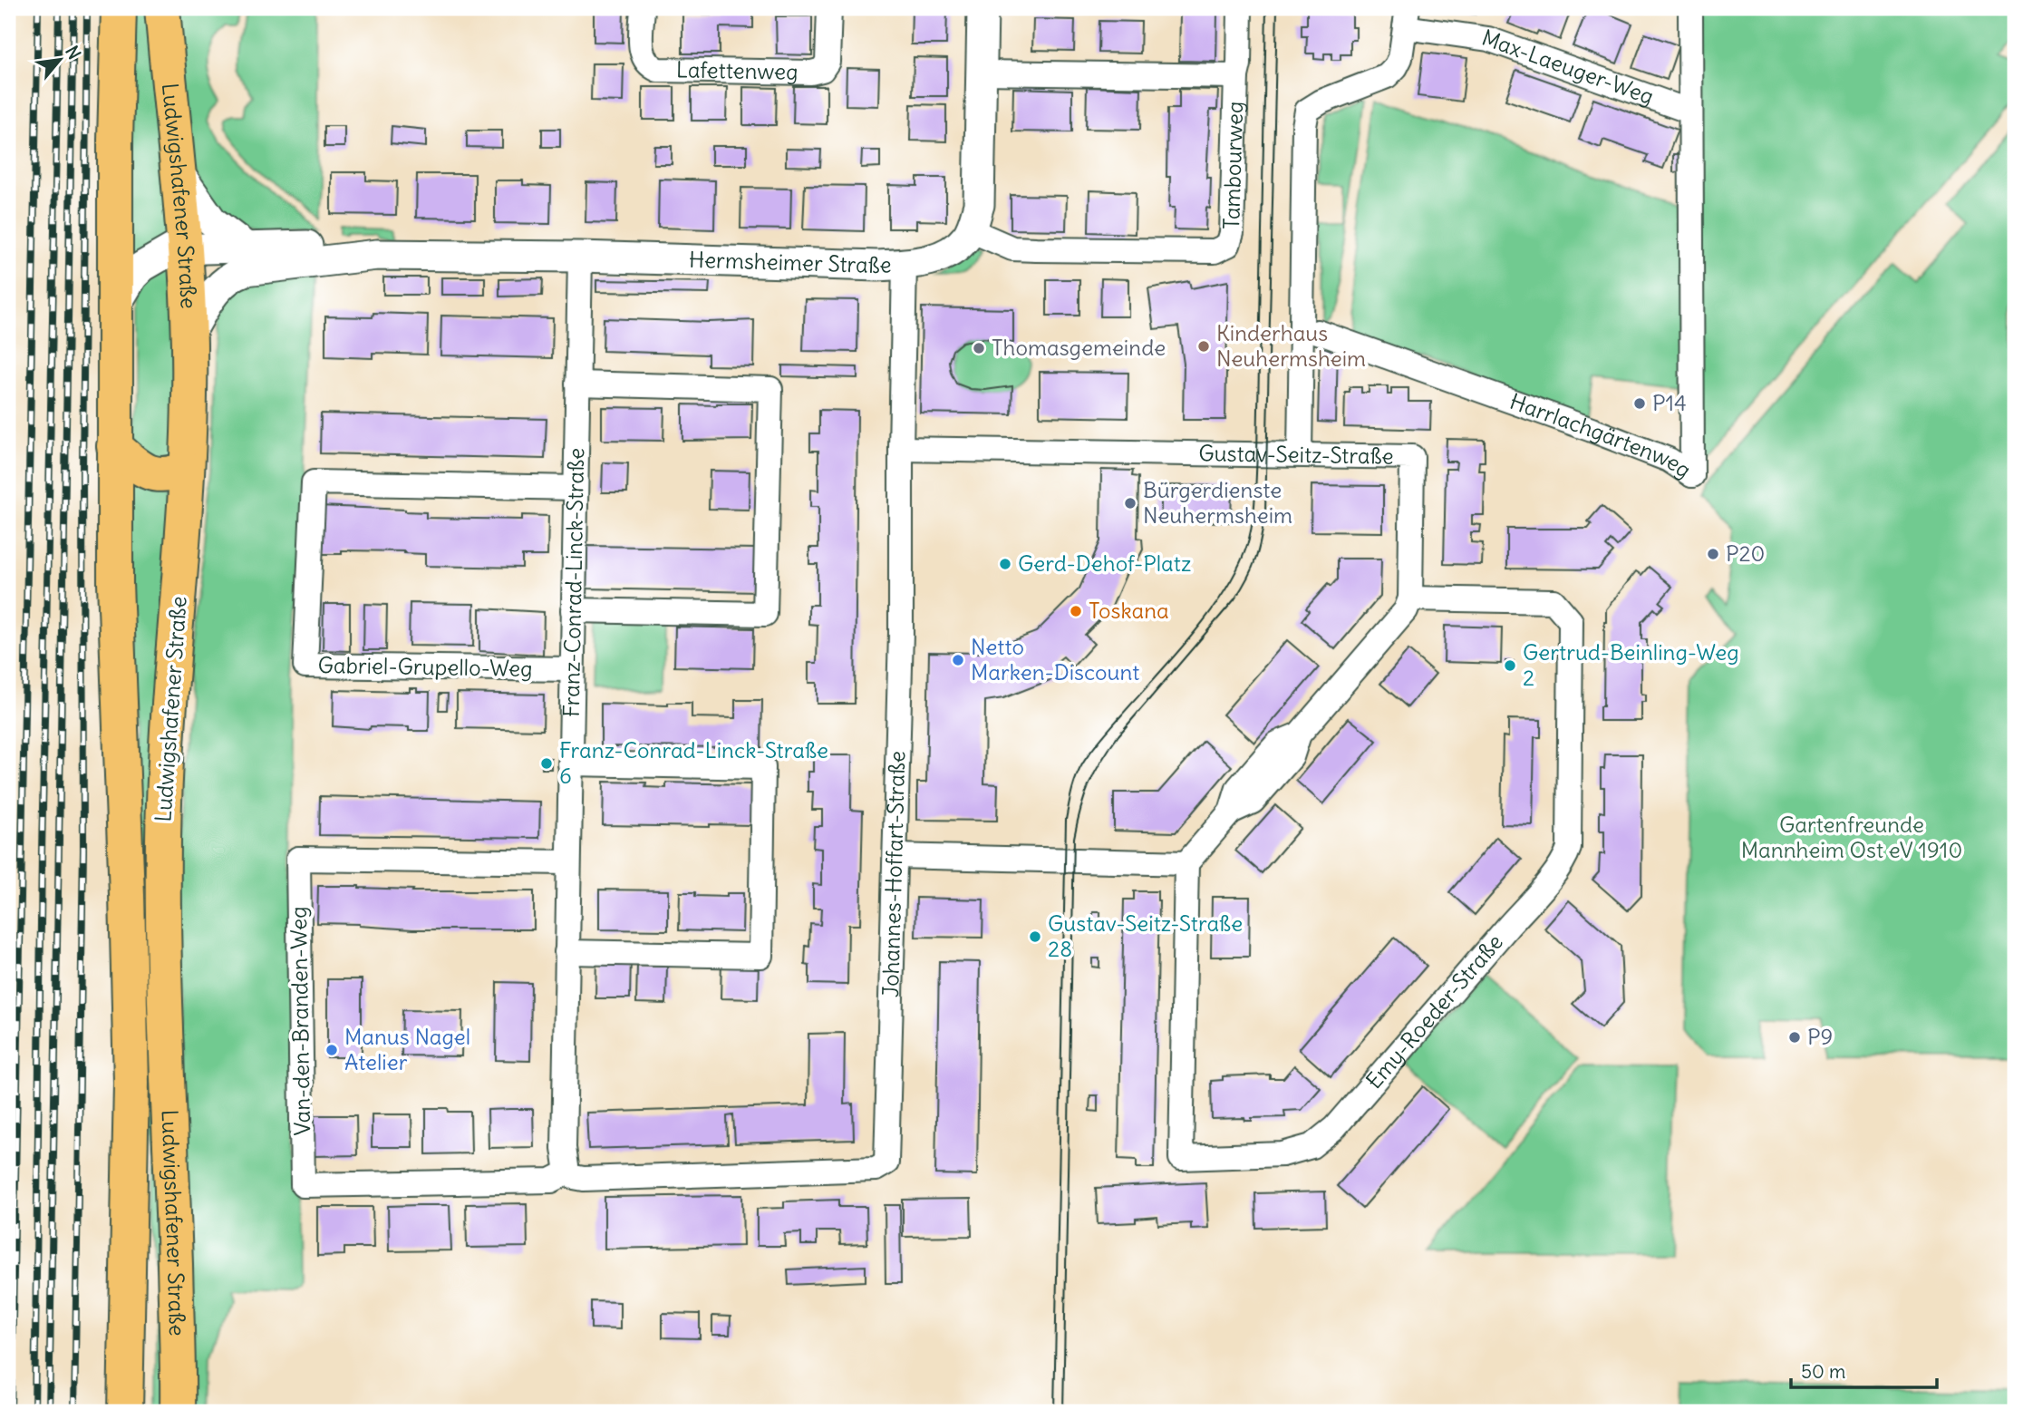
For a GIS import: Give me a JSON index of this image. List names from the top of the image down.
{
  "streets": {
    "main road": ["Ludwigshafener Straße"],
    "street": [
      "Max-Laeuger-Weg",
      "Lafettenweg",
      "Tambourweg",
      "Hermsheimer Straße",
      "Harrlachgärtenweg",
      "Gustav-Seitz-Straße",
      "Franz-Conrad-Linck-Straße",
      "Gabriel-Grupello-Weg",
      "Johannes-Hoffart-Straße",
      "Emy-Roeder-Straße",
      "Van-den-Branden-Weg"
    ]
  },
  "crossings": [
    ["Max-Laeuger-Weg", "Harrlachgärtenweg"],
    ["Tambourweg", "Hermsheimer Straße"],
    ["Ludwigshafener Straße", "Hermsheimer Straße"],
    ["Hermsheimer Straße", "Franz-Conrad-Linck-Straße"],
    ["Hermsheimer Straße", "Johannes-Hoffart-Straße"],
    ["Gustav-Seitz-Straße", "Johannes-Hoffart-Straße"],
    ["Gustav-Seitz-Straße", "Emy-Roeder-Straße"],
    ["Franz-Conrad-Linck-Straße", "Gabriel-Grupello-Weg"],
    ["Franz-Conrad-Linck-Straße", "Johannes-Hoffart-Straße"],
    ["Franz-Conrad-Linck-Straße", "Van-den-Branden-Weg"],
    ["Johannes-Hoffart-Straße", "Van-den-Branden-Weg"]
  ],
  "parks": ["Gartenfreunde Mannheim Ost eV 1910"],
  "places": [
    "Kinderhaus Neuhermsheim",
    "Thomasgemeinde",
    "P14",
    "Bürgerdienste Neuhermsheim",
    "P20",
    "Gerd-Dehof-Platz",
    "Toskana",
    "Netto Marken-Discount",
    "Gertrud-Beinling-Weg 2",
    "Franz-Conrad-Linck-Straße 6",
    "Gustav-Seitz-Straße 28",
    "P9",
    "Manus Nagel Atelier"
  ],
  "scale_bar": "50 m",
  "north": "top right"
}
